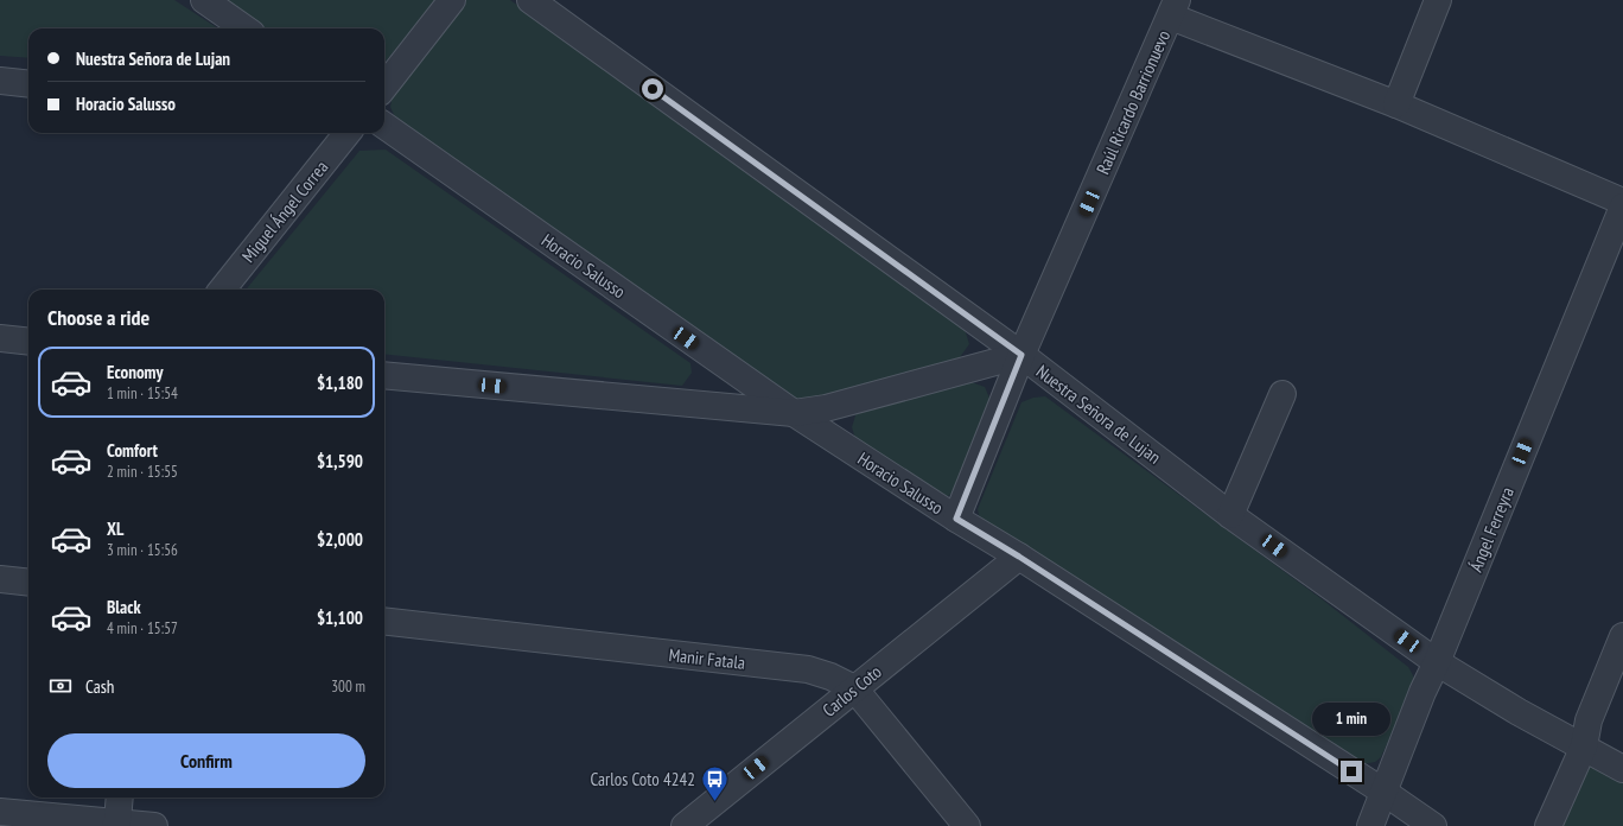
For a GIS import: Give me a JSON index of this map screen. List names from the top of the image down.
{
  "streets": {
    "street": [
      "Raúl Ricardo Barrionuevo",
      "Miguel Ángel Correa",
      "Horacio Salusso",
      "Nuestra Señora de Lujan",
      "Ángel Ferreyra",
      "Manir Fatala",
      "Carlos Coto"
    ]
  },
  "crossings": [
    ["Raúl Ricardo Barrionuevo", "Horacio Salusso"],
    ["Raúl Ricardo Barrionuevo", "Nuestra Señora de Lujan"],
    ["Horacio Salusso", "Ángel Ferreyra"],
    ["Horacio Salusso", "Carlos Coto"],
    ["Nuestra Señora de Lujan", "Ángel Ferreyra"],
    ["Manir Fatala", "Carlos Coto"]
  ],
  "places": {
    "bus stop": ["Carlos Coto 4242"]
  },
  "page": {
    "banner": ["Nuestra Señora de Lujan", "Horacio Salusso"],
    "heading": "Choose a ride",
    "list": [
      {
        "name": "Economy",
        "note": "1 min · 15:54",
        "value": "$1,180"
      },
      {
        "name": "Comfort",
        "note": "2 min · 15:55",
        "value": "$1,590"
      },
      {
        "name": "XL",
        "note": "3 min · 15:56",
        "value": "$2,000"
      },
      {
        "name": "Black",
        "note": "4 min · 15:57",
        "value": "$1,100"
      }
    ],
    "pay": ["Cash", "300 m"],
    "bubble": "1 min",
    "buttons": "Confirm"
  }
}
